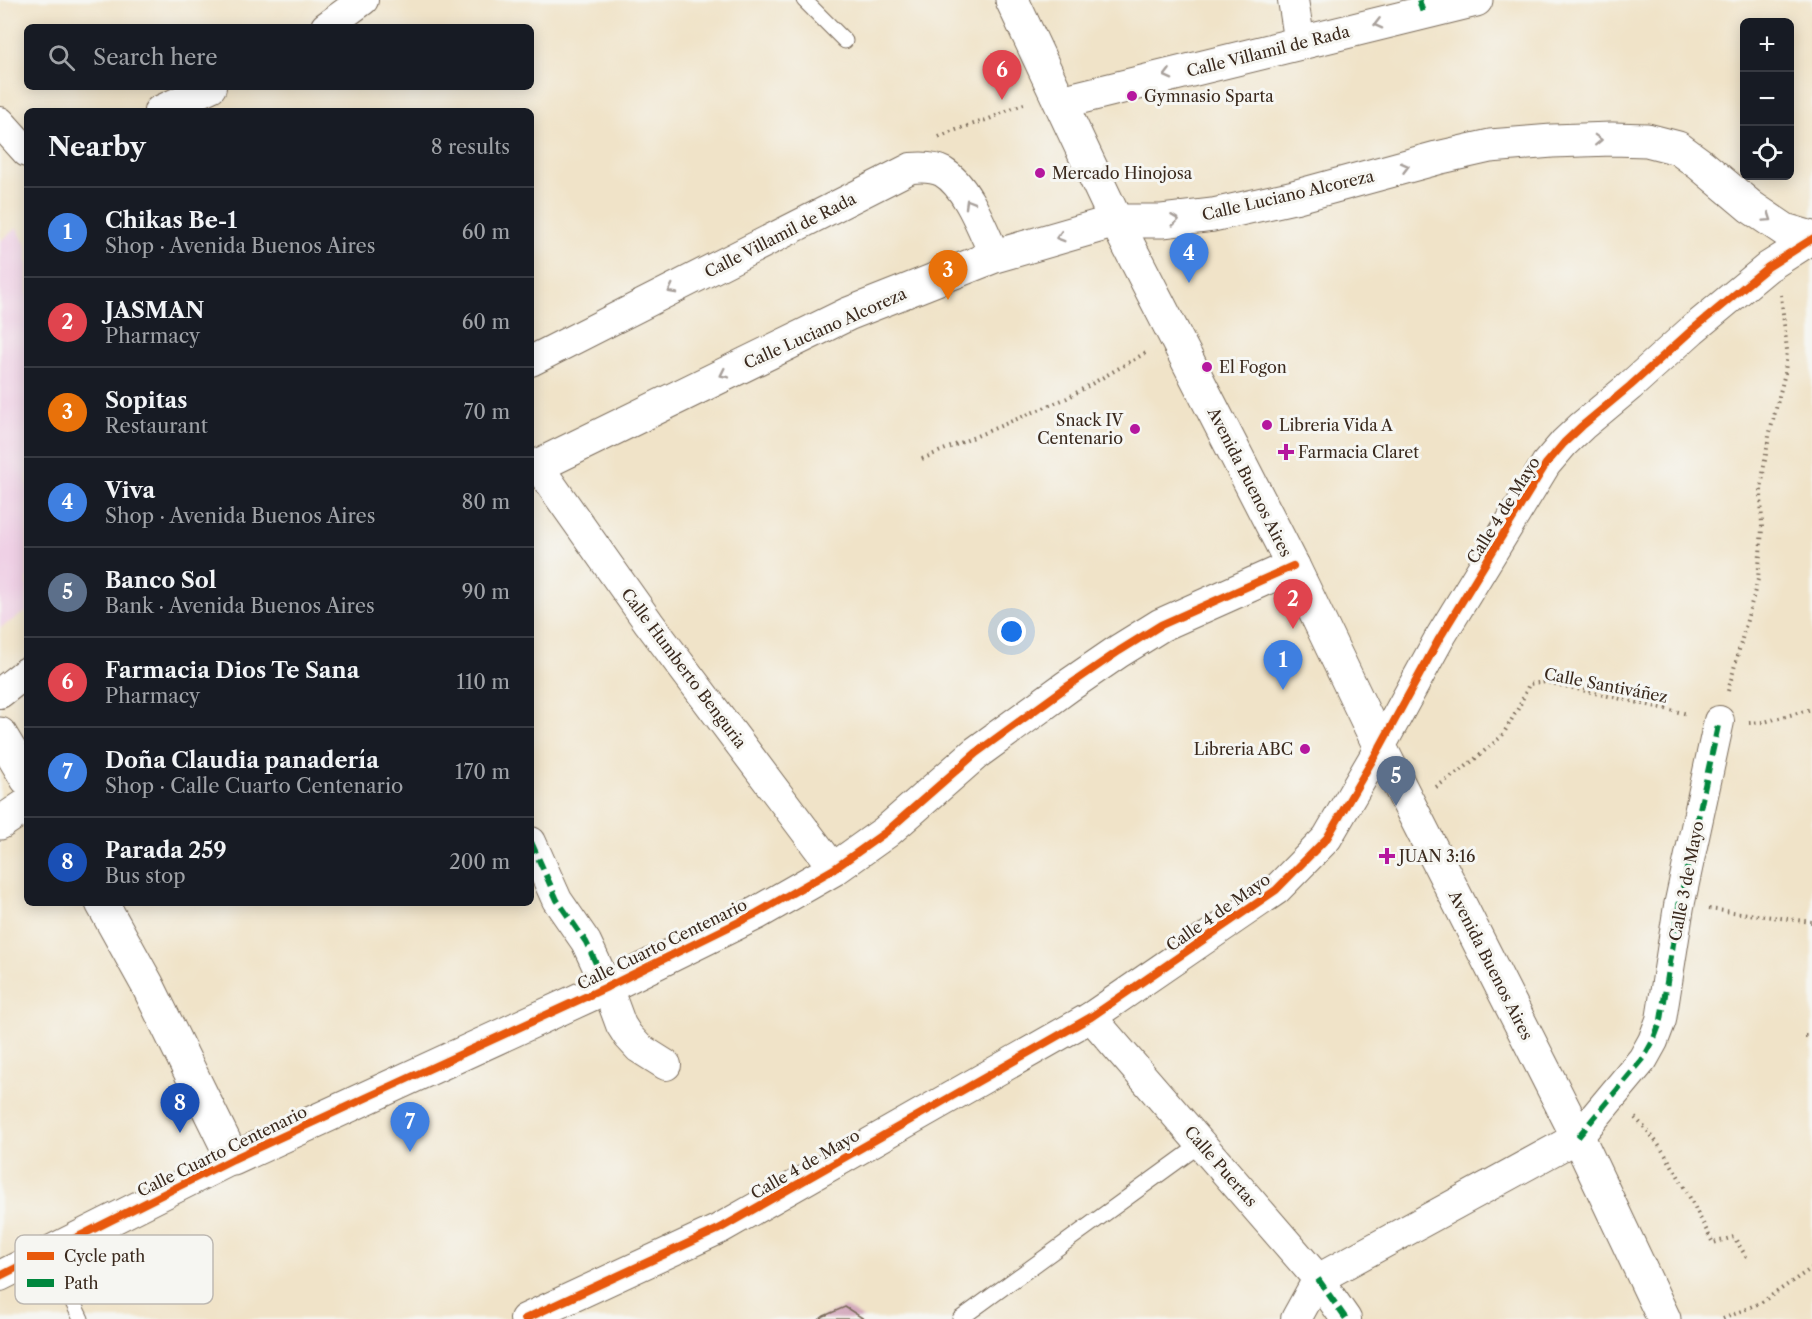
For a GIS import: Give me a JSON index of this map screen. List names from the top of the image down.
{
  "streets": {
    "main road": [
      "Calle Villamil de Rada",
      "Calle Luciano Alcoreza",
      "Avenida Buenos Aires",
      "Calle Cuarto Centenario"
    ],
    "street": [
      "Calle 4 de Mayo",
      "Calle Humberto Benguria",
      "Calle 3 de Mayo",
      "Calle Puertas"
    ],
    "path": ["Calle Santiváñez"]
  },
  "crossings": [
    ["Calle Villamil de Rada", "Avenida Buenos Aires"],
    ["Calle Luciano Alcoreza", "Avenida Buenos Aires"],
    ["Calle Luciano Alcoreza", "Calle 4 de Mayo"],
    ["Calle Luciano Alcoreza", "Calle Humberto Benguria"],
    ["Avenida Buenos Aires", "Calle 4 de Mayo"],
    ["Avenida Buenos Aires", "Calle Santiváñez"],
    ["Avenida Buenos Aires", "Calle 3 de Mayo"],
    ["Avenida Buenos Aires", "Calle Cuarto Centenario"],
    ["Calle 4 de Mayo", "Calle Puertas"],
    ["Calle Humberto Benguria", "Calle Cuarto Centenario"],
    ["Calle Santiváñez", "Calle 3 de Mayo"],
    ["Calle 3 de Mayo", "Calle Puertas"]
  ],
  "one_way": ["Calle Villamil de Rada"],
  "places": {
    "other": [
      "Gymnasio Sparta",
      "Mercado Hinojosa",
      "El Fogon",
      "Libreria Vida A",
      "Snack IV Centenario",
      "Libreria ABC"
    ],
    "health": ["Farmacia Claret", "JUAN 3:16"]
  },
  "legend": ["Cycle path", "Path"],
  "page": {
    "map_buttons": ["+", "−"],
    "search": "Search here",
    "pins": [
      "6",
      "4",
      "3",
      "2",
      "1",
      "5",
      "8",
      "7"
    ],
    "heading": ["Nearby", "8 results"],
    "list": [
      {
        "mark": "1",
        "name": "Chikas Be-1",
        "note": "Shop · Avenida Buenos Aires",
        "value": "60 m"
      },
      {
        "mark": "2",
        "name": "JASMAN",
        "note": "Pharmacy",
        "value": "60 m"
      },
      {
        "mark": "3",
        "name": "Sopitas",
        "note": "Restaurant",
        "value": "70 m"
      },
      {
        "mark": "4",
        "name": "Viva",
        "note": "Shop · Avenida Buenos Aires",
        "value": "80 m"
      },
      {
        "mark": "5",
        "name": "Banco Sol",
        "note": "Bank · Avenida Buenos Aires",
        "value": "90 m"
      },
      {
        "mark": "6",
        "name": "Farmacia Dios Te Sana",
        "note": "Pharmacy",
        "value": "110 m"
      },
      {
        "mark": "7",
        "name": "Doña Claudia panadería",
        "note": "Shop · Calle Cuarto Centenario",
        "value": "170 m"
      },
      {
        "mark": "8",
        "name": "Parada 259",
        "note": "Bus stop",
        "value": "200 m"
      }
    ]
  }
}
